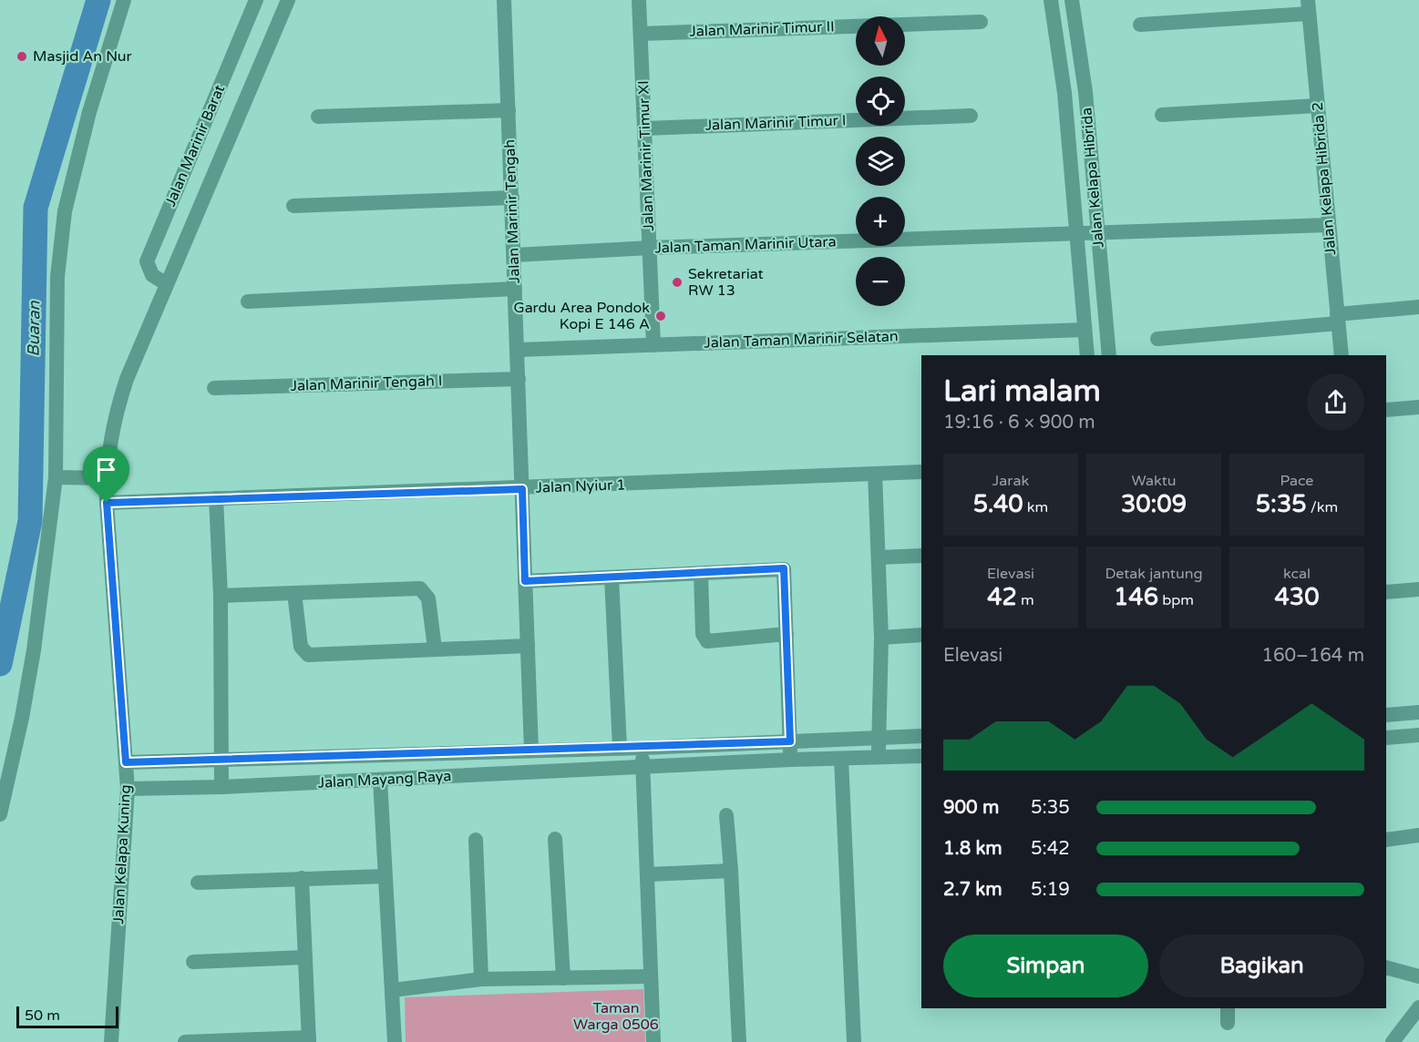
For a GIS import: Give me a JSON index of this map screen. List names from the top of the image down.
{
  "streets": {
    "street": [
      "Jalan Marinir Timur II",
      "Jalan Marinir Timur I",
      "Jalan Marinir Barat",
      "Jalan Marinir Timur XI",
      "Jalan Kelapa Hibrida",
      "Jalan Kelapa Hibrida 2",
      "Jalan Marinir Tengah",
      "Jalan Taman Marinir Utara",
      "Jalan Taman Marinir Selatan",
      "Jalan Marinir Tengah I",
      "Jalan Nyiur 1",
      "Jalan Mayang Raya",
      "Jalan Kelapa Kuning"
    ]
  },
  "crossings": [
    ["Jalan Marinir Timur II", "Jalan Marinir Timur XI"],
    ["Jalan Marinir Timur I", "Jalan Marinir Timur XI"],
    ["Jalan Marinir Barat", "Jalan Nyiur 1"],
    ["Jalan Marinir Barat", "Jalan Kelapa Kuning"],
    ["Jalan Marinir Timur XI", "Jalan Taman Marinir Utara"],
    ["Jalan Marinir Timur XI", "Jalan Taman Marinir Selatan"],
    ["Jalan Kelapa Hibrida", "Jalan Taman Marinir Utara"],
    ["Jalan Kelapa Hibrida", "Jalan Taman Marinir Selatan"],
    ["Jalan Kelapa Hibrida 2", "Jalan Taman Marinir Utara"],
    ["Jalan Marinir Tengah", "Jalan Taman Marinir Utara"],
    ["Jalan Marinir Tengah", "Jalan Taman Marinir Selatan"],
    ["Jalan Marinir Tengah", "Jalan Marinir Tengah I"],
    ["Jalan Marinir Tengah", "Jalan Nyiur 1"],
    ["Jalan Marinir Tengah", "Jalan Mayang Raya"],
    ["Jalan Nyiur 1", "Jalan Kelapa Kuning"],
    ["Jalan Mayang Raya", "Jalan Kelapa Kuning"]
  ],
  "water": ["Buaran"],
  "parks": ["Taman Warga 0506"],
  "places": ["Masjid An Nur", "Sekretariat RW 13", "Gardu Area Pondok Kopi E 146 A"],
  "scale_bar": "50 m",
  "north": "top",
  "page": {
    "map_buttons": ["+", "−"],
    "heading": ["Lari malam", "19:16 · 6 × 900 m"],
    "stats": [
      ["Jarak", "5.40 km"],
      ["Waktu", "30:09"],
      ["Pace", "5:35 /km"],
      ["Elevasi", "42 m"],
      ["Detak jantung", "146 bpm"],
      ["kcal", "430"]
    ],
    "chart": ["Elevasi", "160–164 m"],
    "list": [
      {
        "name": "900 m",
        "note": "5:35"
      },
      {
        "name": "1.8 km",
        "note": "5:42"
      },
      {
        "name": "2.7 km",
        "note": "5:19"
      }
    ],
    "buttons": ["Simpan", "Bagikan"],
    "scale": "50 m"
  }
}
